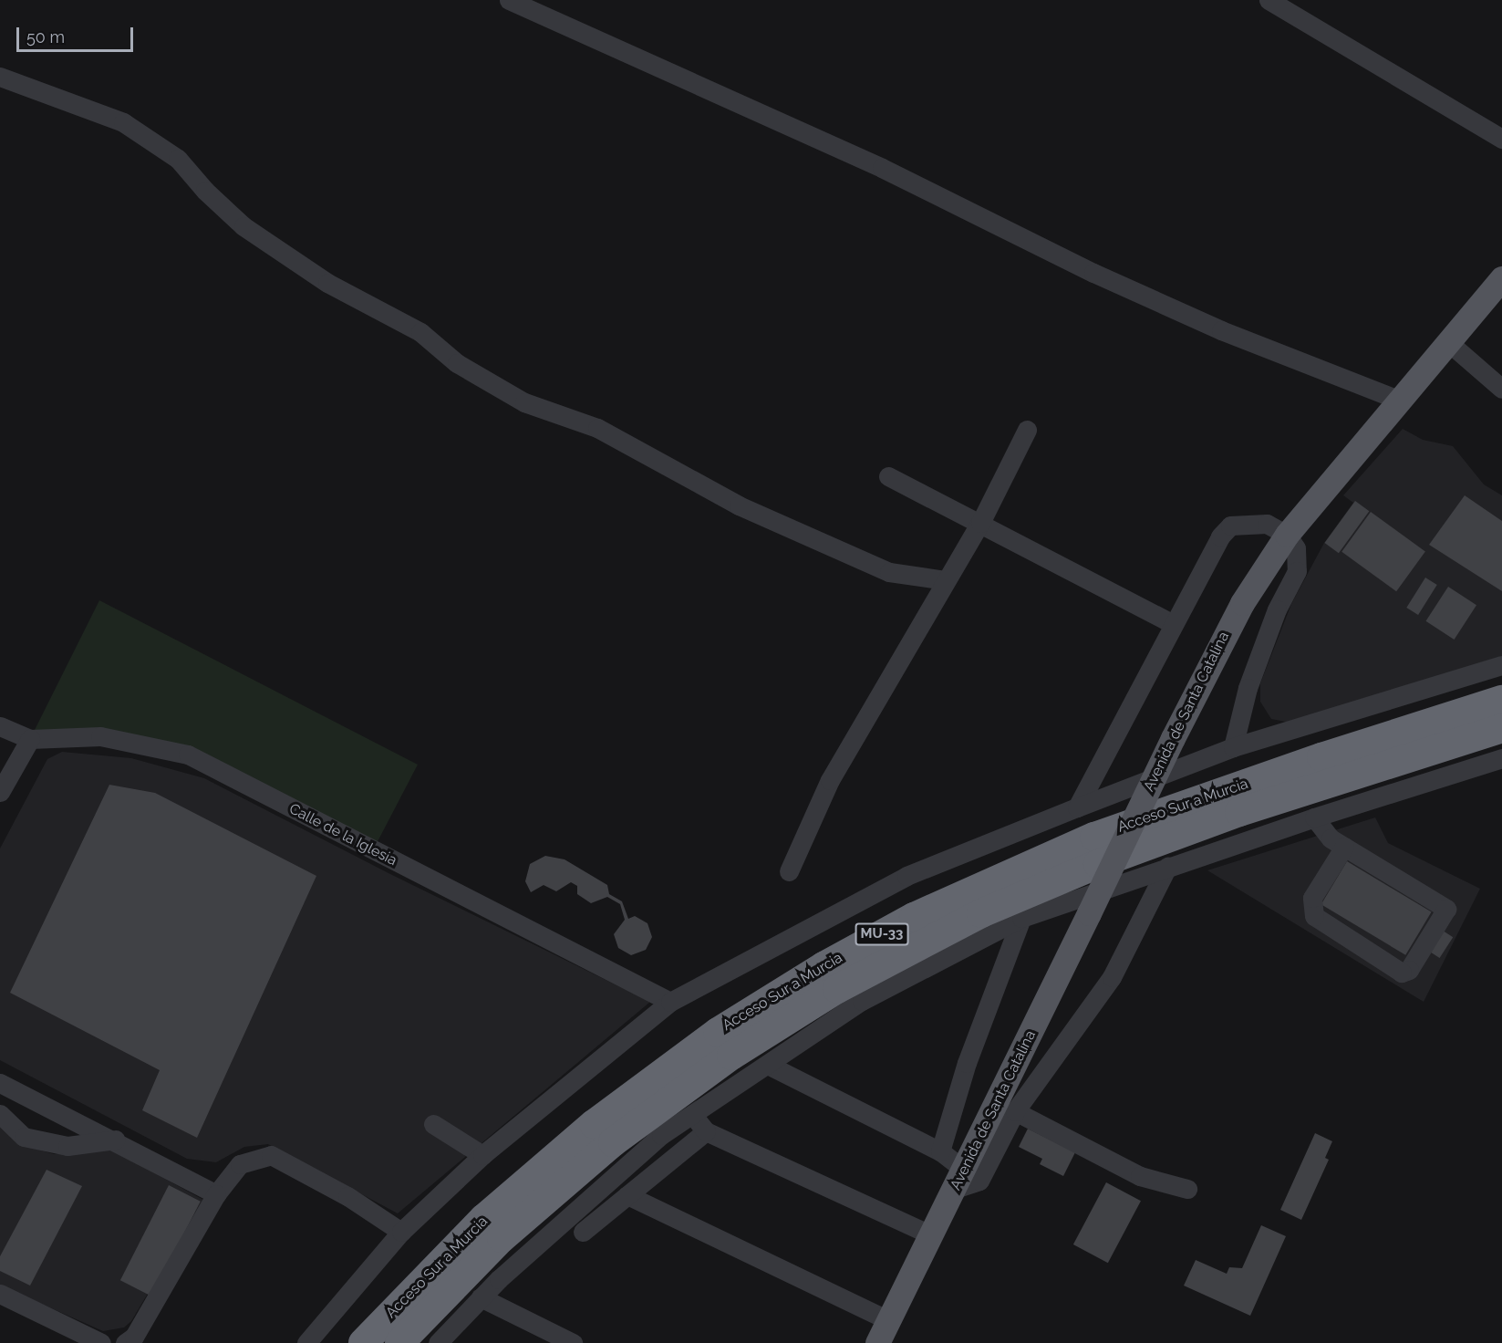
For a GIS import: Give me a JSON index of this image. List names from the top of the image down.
{
  "streets": {
    "highway": ["Acceso Sur a Murcia", "MU-33"],
    "main road": ["Avenida de Santa Catalina"],
    "street": ["Calle de la Iglesia"]
  },
  "scale_bar": "50 m"
}
